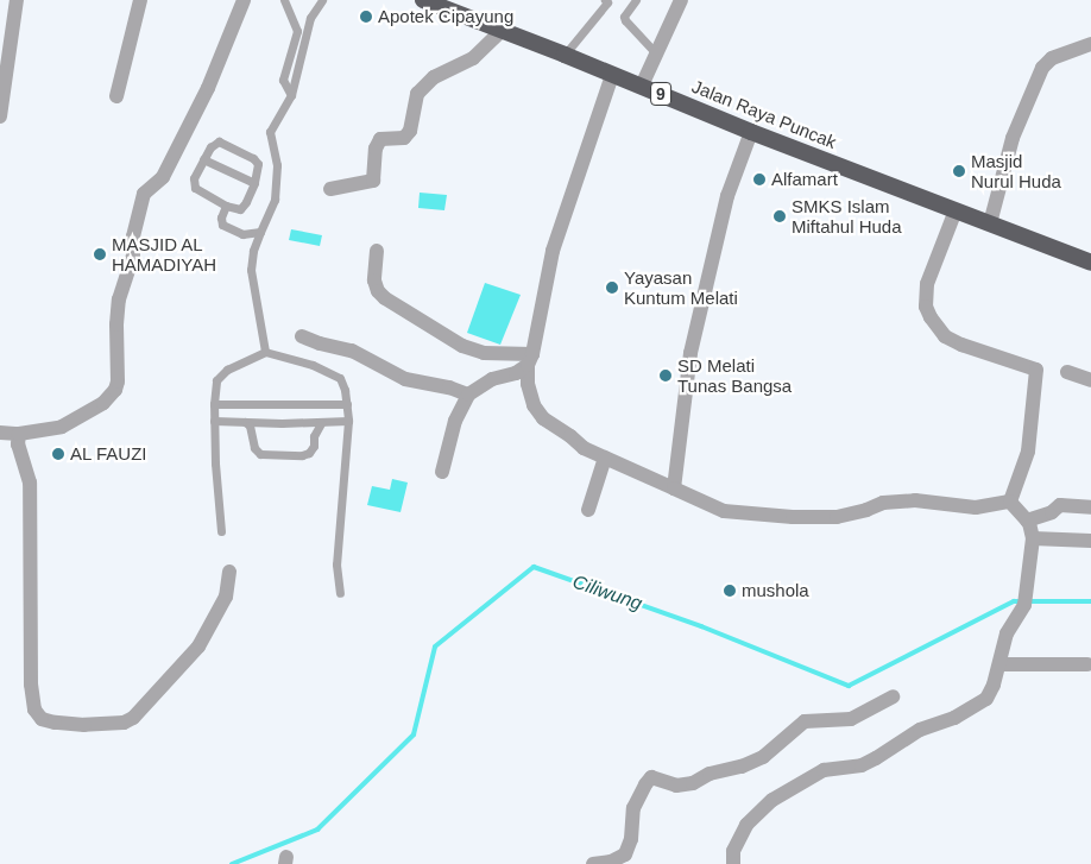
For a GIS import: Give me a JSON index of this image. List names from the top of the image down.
{
  "streets": {
    "highway": ["9", "Jalan Raya Puncak"]
  },
  "water": ["Ciliwung"],
  "places": [
    "Apotek Cipayung",
    "Masjid Nurul Huda",
    "Alfamart",
    "SMKS Islam Miftahul Huda",
    "MASJID AL HAMADIYAH",
    "Yayasan Kuntum Melati",
    "SD Melati Tunas Bangsa",
    "AL FAUZI",
    "mushola"
  ]
}
